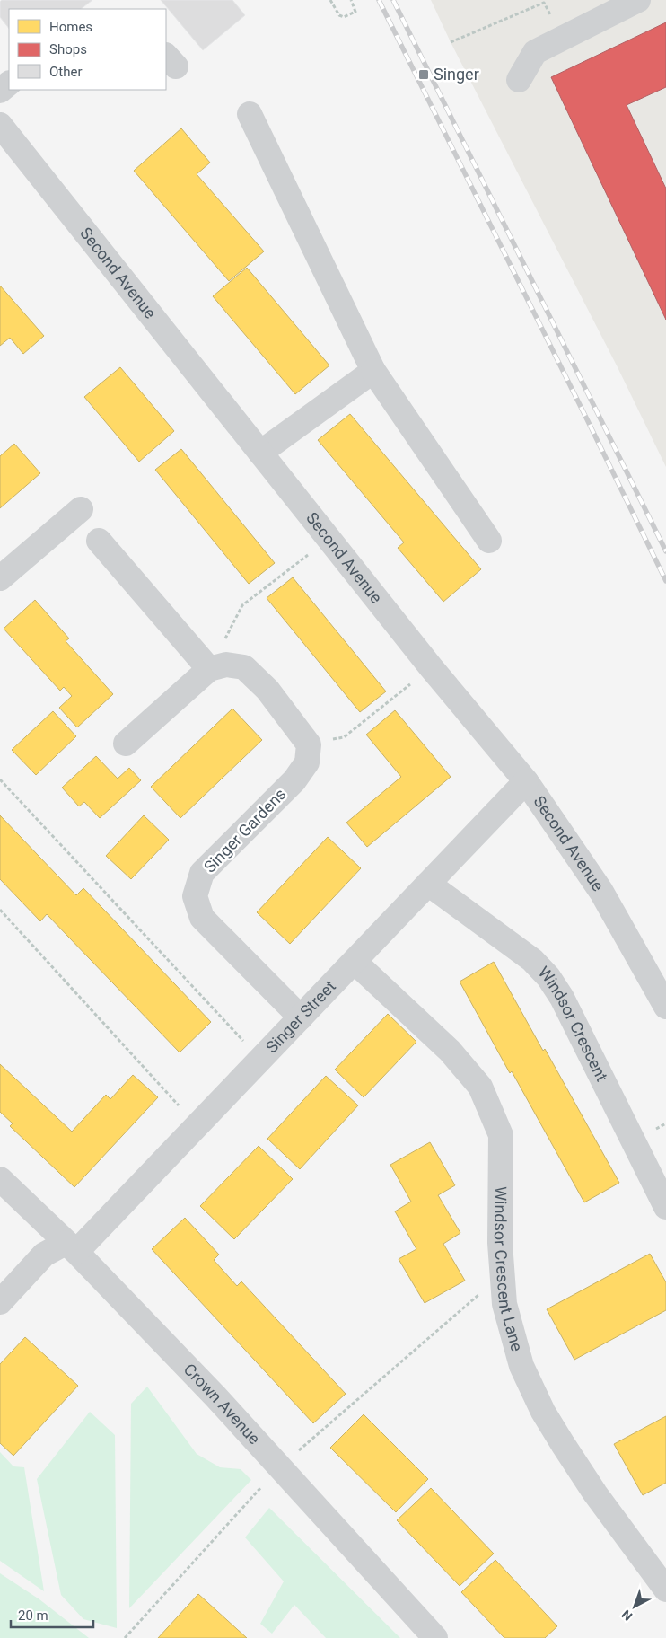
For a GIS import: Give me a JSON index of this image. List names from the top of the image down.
{
  "streets": {
    "street": [
      "Second Avenue",
      "Singer Gardens",
      "Singer Street",
      "Windsor Crescent",
      "Windsor Crescent Lane",
      "Crown Avenue"
    ]
  },
  "crossings": [
    ["Second Avenue", "Singer Street"],
    ["Singer Gardens", "Singer Street"],
    ["Singer Street", "Windsor Crescent"],
    ["Singer Street", "Windsor Crescent Lane"],
    ["Singer Street", "Crown Avenue"]
  ],
  "places": {
    "transit": ["Singer"]
  },
  "legend": ["Homes", "Shops", "Other"],
  "scale_bar": "20 m",
  "north": "bottom left"
}
